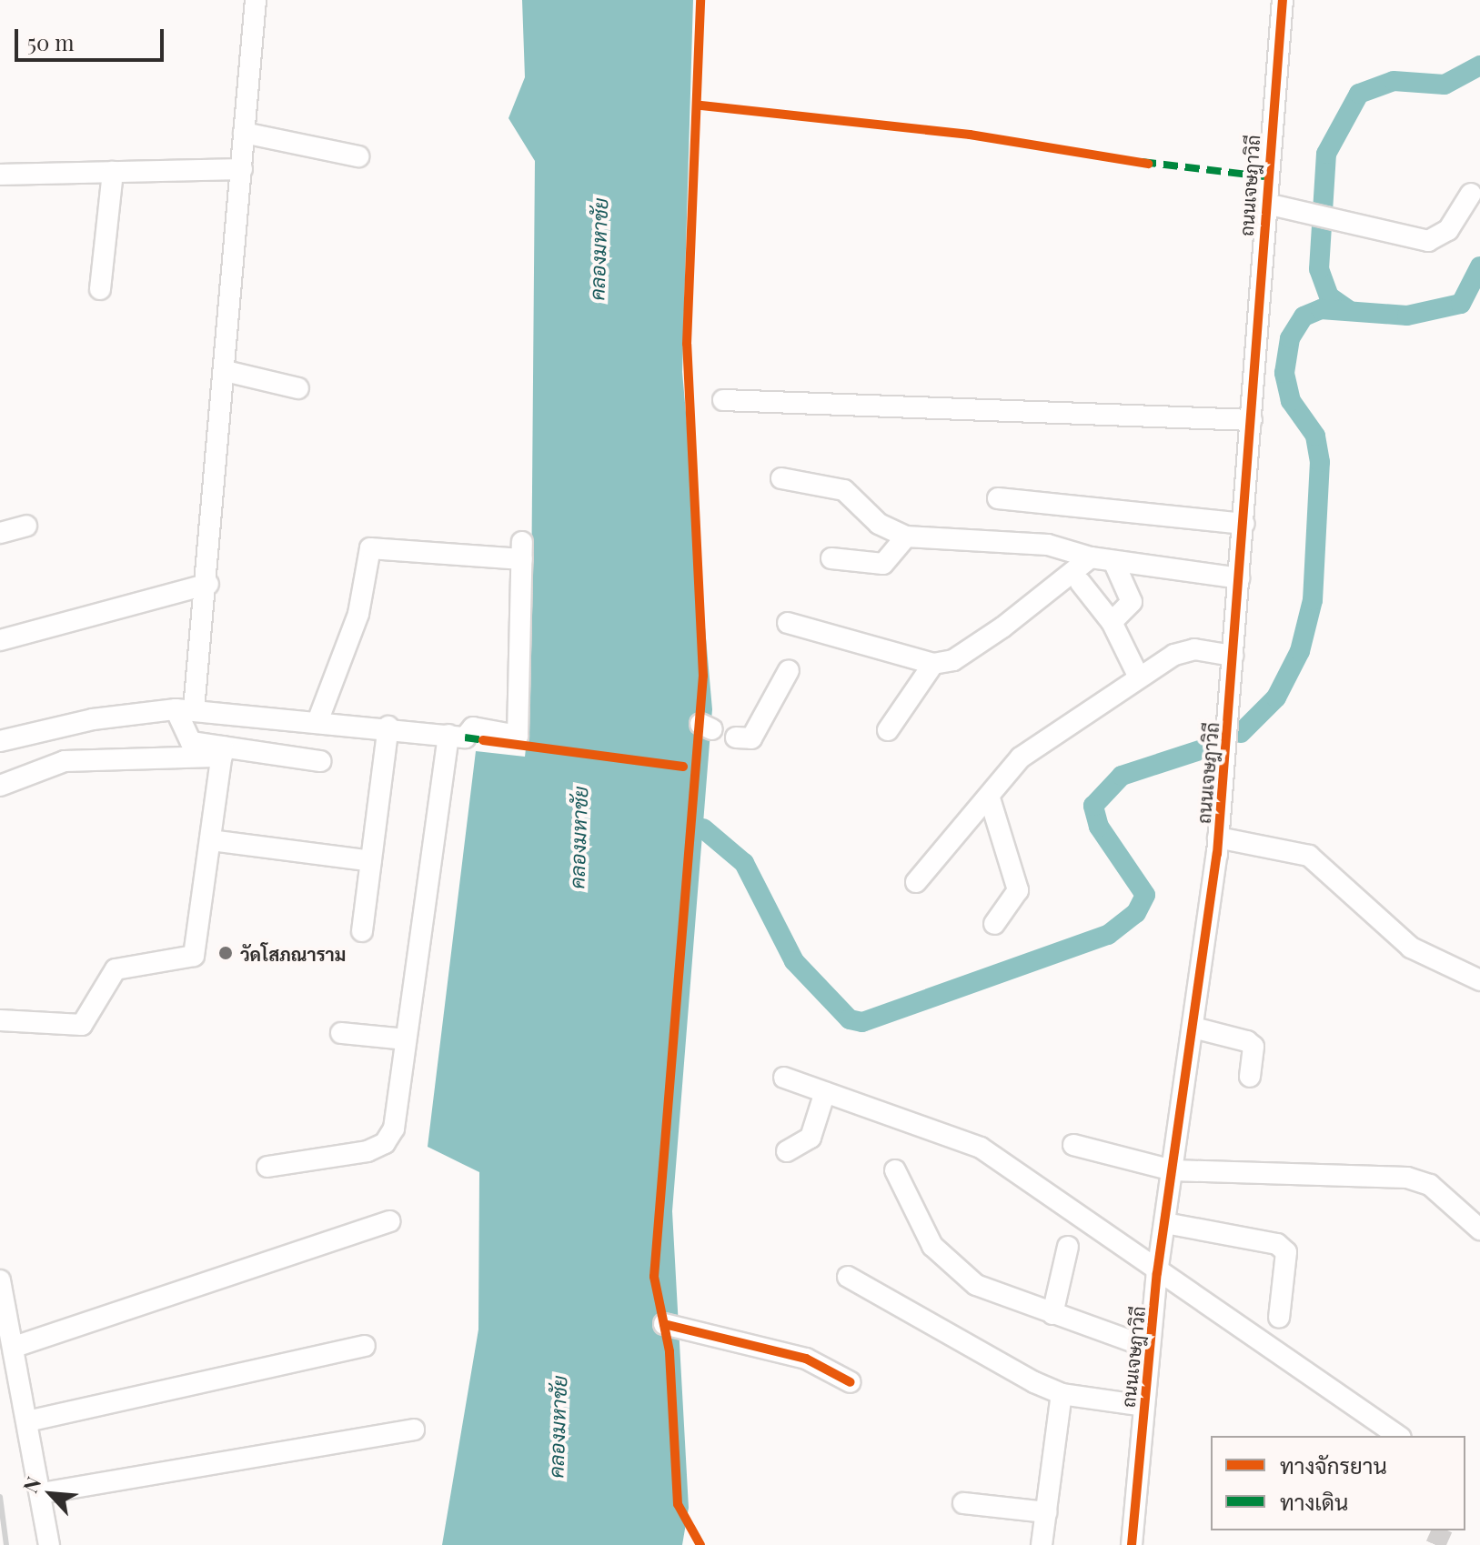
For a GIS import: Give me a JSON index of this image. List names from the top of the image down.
{
  "streets": {
    "street": ["ถนนเจษฎาวิถี"]
  },
  "water": ["คลองมหาชัย"],
  "places": ["วัดโสภณาราม"],
  "legend": ["ทางจักรยาน", "ทางเดิน"],
  "scale_bar": "50 m",
  "north": "top left"
}
